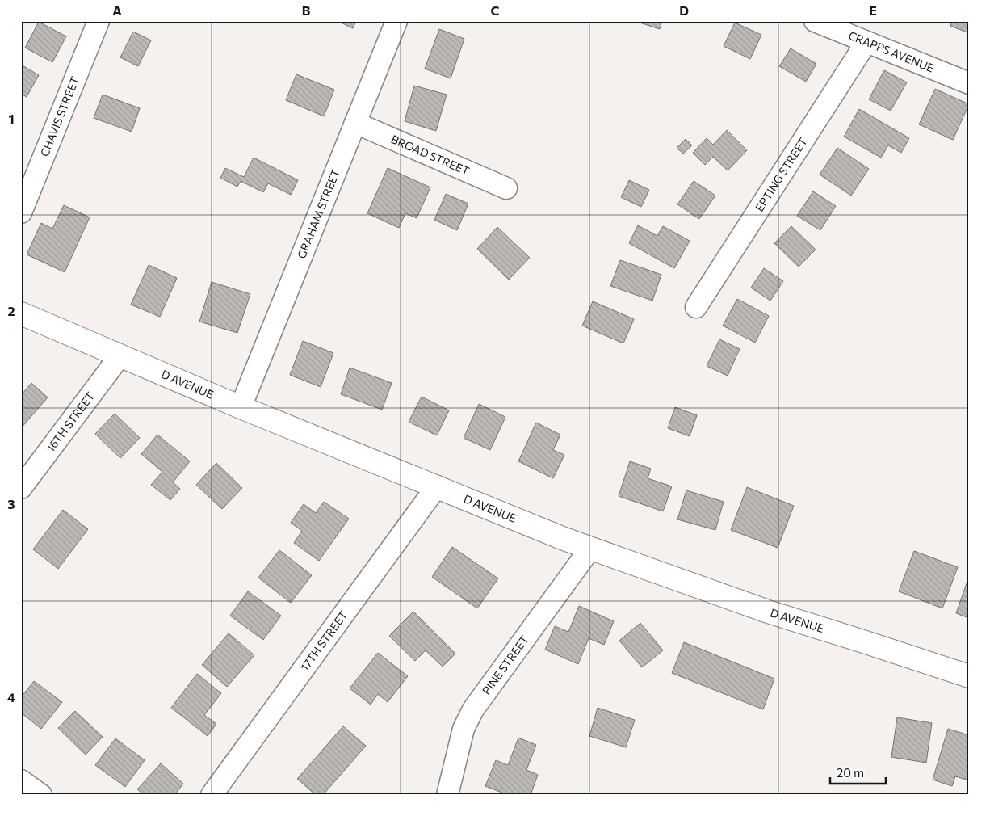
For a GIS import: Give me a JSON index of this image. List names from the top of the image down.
{
  "streets": {
    "street": [
      "CRAPPS AVENUE",
      "CHAVIS STREET",
      "BROAD STREET",
      "EPTING STREET",
      "GRAHAM STREET",
      "D AVENUE",
      "16TH STREET",
      "17TH STREET",
      "PINE STREET"
    ]
  },
  "crossings": [
    ["CRAPPS AVENUE", "EPTING STREET"],
    ["BROAD STREET", "GRAHAM STREET"],
    ["GRAHAM STREET", "D AVENUE"],
    ["D AVENUE", "16TH STREET"],
    ["D AVENUE", "17TH STREET"],
    ["D AVENUE", "PINE STREET"]
  ],
  "scale_bar": "20 m",
  "grid": {
    "columns": [
      "A",
      "B",
      "C",
      "D",
      "E"
    ],
    "rows": [
      "1",
      "2",
      "3",
      "4"
    ]
  }
}
